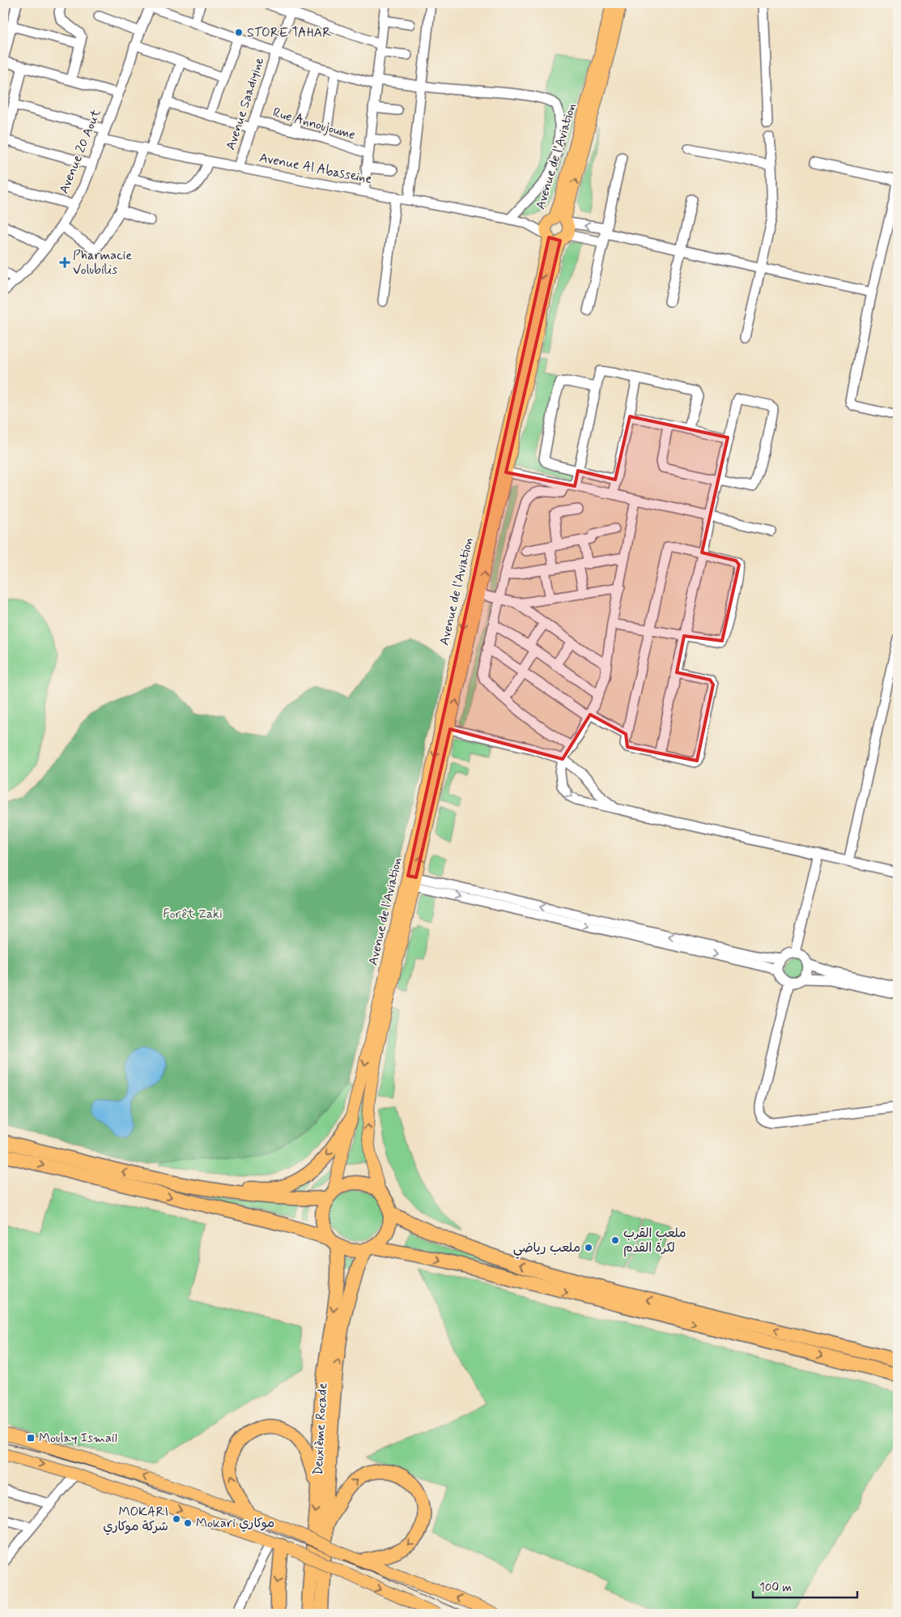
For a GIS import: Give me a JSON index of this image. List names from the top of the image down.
{
  "streets": {
    "highway": ["Deuxième Rocade"],
    "main road": ["Avenue de l'Aviation"],
    "street": [
      "Avenue Saadiyine",
      "Rue Annoujoume",
      "Avenue 20 Aout",
      "Avenue Al Abasseine"
    ]
  },
  "crossings": [
    ["Avenue Saadiyine", "Rue Annoujoume"],
    ["Avenue Saadiyine", "Avenue Al Abasseine"],
    ["Avenue 20 Aout", "Avenue Al Abasseine"],
    ["Avenue de l'Aviation", "Avenue Al Abasseine"],
    ["Avenue de l'Aviation", "Deuxième Rocade"]
  ],
  "parks": ["Forêt Zaki"],
  "places": {
    "other": [
      "STORE TAHAR",
      "ملعب القرب لكرة القدم",
      "ملعب رياضي",
      "MOKARI شركة موكاري",
      "Mokari موكاري"
    ],
    "health": ["Pharmacie Volubilis"],
    "transit": ["Moulay Ismail"]
  },
  "scale_bar": "100 m"
}
